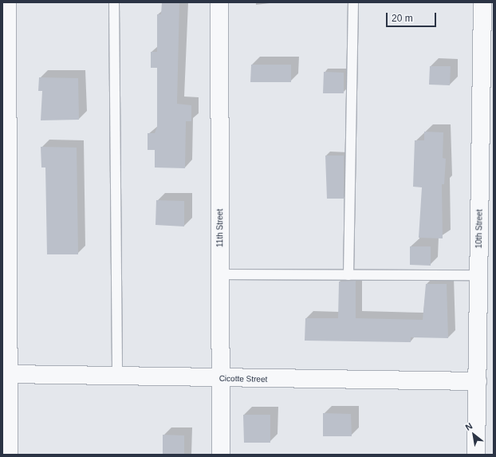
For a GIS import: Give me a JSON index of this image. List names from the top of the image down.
{
  "streets": {
    "street": ["11th Street", "10th Street", "Cicotte Street"]
  },
  "crossings": [
    ["11th Street", "Cicotte Street"],
    ["10th Street", "Cicotte Street"]
  ],
  "scale_bar": "20 m",
  "north": "top left"
}
